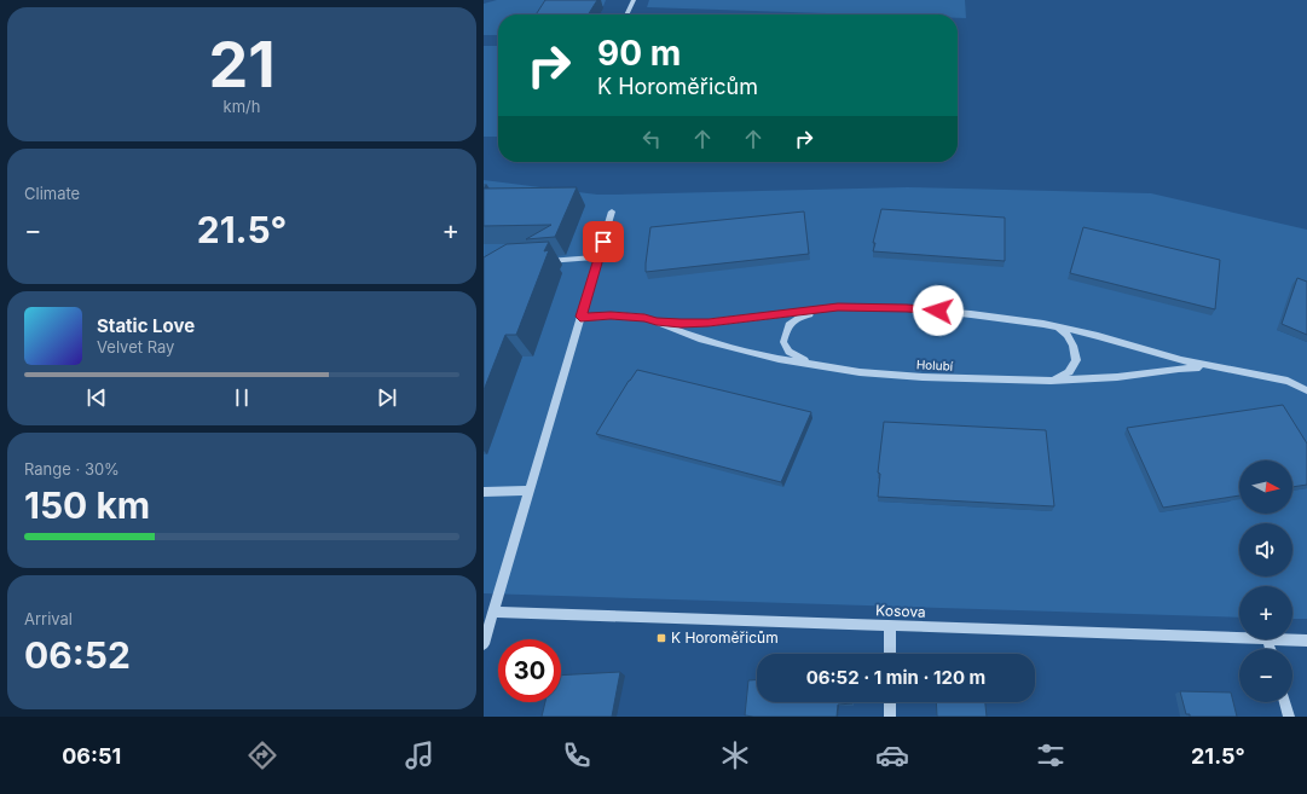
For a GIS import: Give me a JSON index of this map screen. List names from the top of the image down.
{
  "streets": {
    "street": ["Holubí", "Kosova"]
  },
  "places": {
    "transit": ["K Horoměřicům"]
  },
  "north": "right",
  "page": {
    "tile": [
      ["21", "km/h"],
      "Climate",
      ["Range · 30%", "150 km"],
      ["Arrival", "06:52"]
    ],
    "turn": ["90 m", "K Horoměřicům"],
    "heat": ["−", "21.5°", "+"],
    "song": ["Static Love", "Velvet Ray"],
    "map_buttons": ["+", "−"],
    "limit": "30",
    "trip": "06:52 · 1 min · 120 m",
    "tabs": ["06:51", "21.5°"]
  }
}
